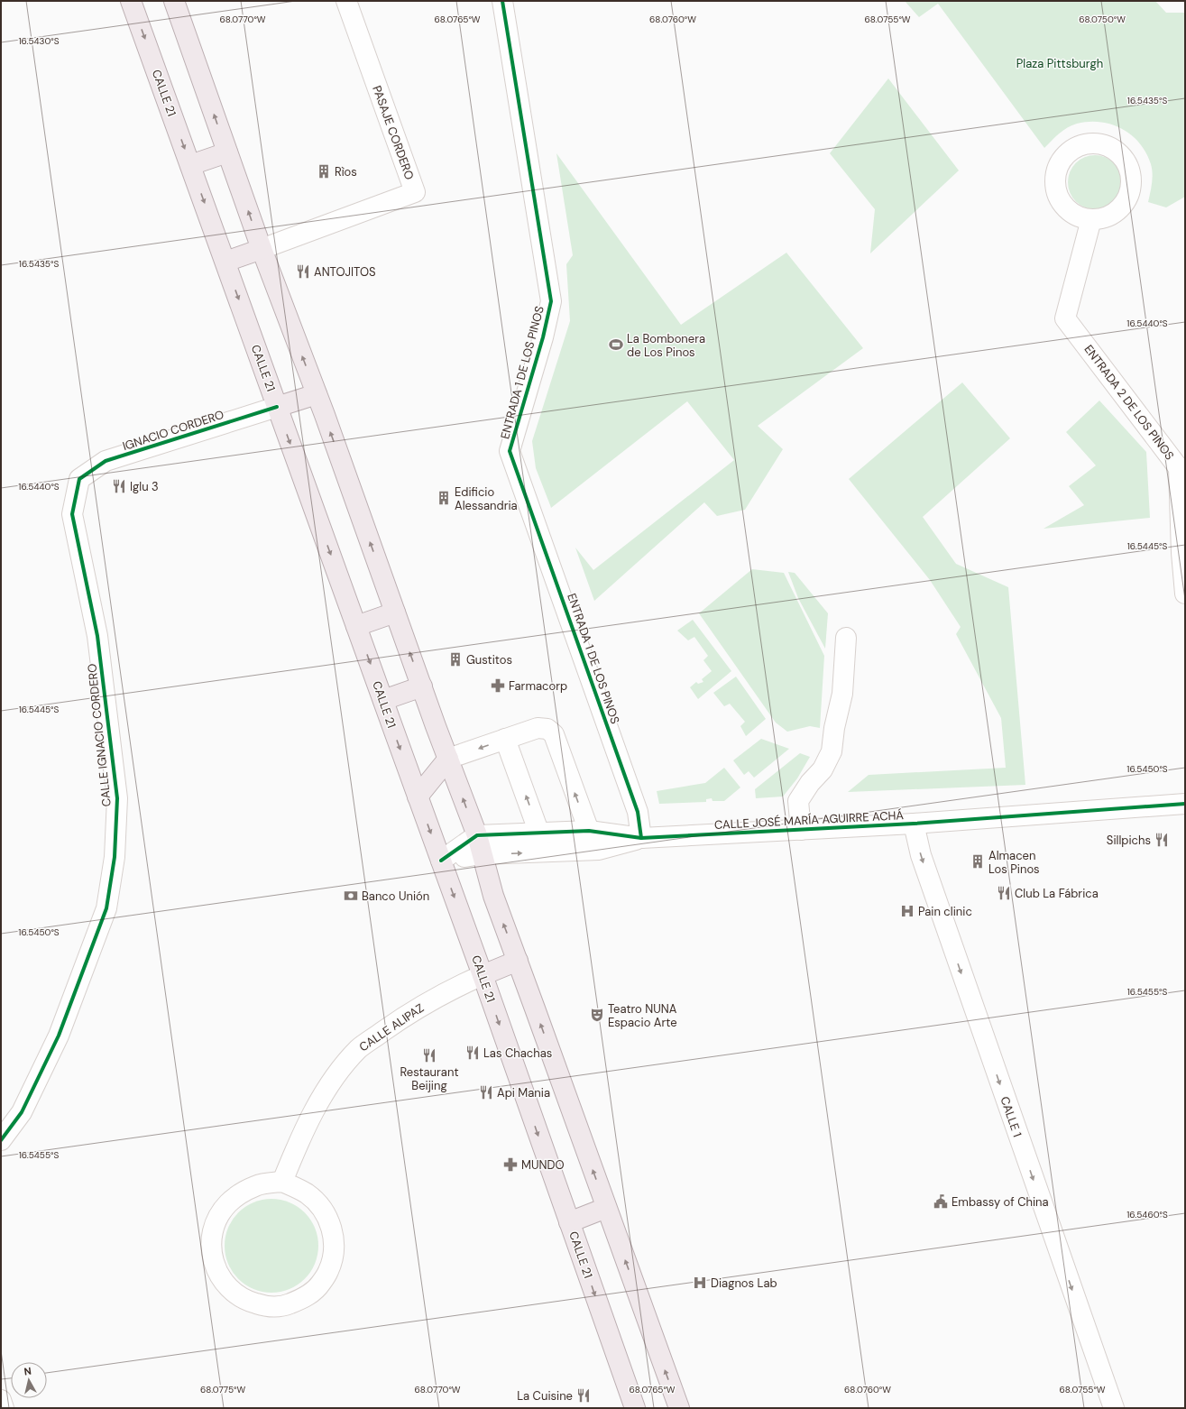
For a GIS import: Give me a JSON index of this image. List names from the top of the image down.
{
  "streets": {
    "main road": ["CALLE 21"],
    "street": [
      "PASAJE CORDERO",
      "ENTRADA 1 DE LOS PINOS",
      "ENTRADA 2 DE LOS PINOS",
      "IGNACIO CORDERO",
      "CALLE IGNACIO CORDERO",
      "CALLE JOSÉ MARÍA AGUIRRE ACHÁ",
      "CALLE ALIPAZ",
      "CALLE 1"
    ]
  },
  "crossings": [
    ["CALLE 21", "IGNACIO CORDERO"],
    ["CALLE 21", "CALLE JOSÉ MARÍA AGUIRRE ACHÁ"],
    ["CALLE 21", "CALLE ALIPAZ"],
    ["ENTRADA 1 DE LOS PINOS", "CALLE JOSÉ MARÍA AGUIRRE ACHÁ"],
    ["IGNACIO CORDERO", "CALLE IGNACIO CORDERO"],
    ["CALLE JOSÉ MARÍA AGUIRRE ACHÁ", "CALLE 1"]
  ],
  "one_way": ["CALLE 1"],
  "parks": ["Plaza Pittsburgh"],
  "places": {
    "building": [
      "Rìos",
      "Edificio Alessandria",
      "Gustitos",
      "Almacen Los Pinos"
    ],
    "restaurant": [
      "ANTOJITOS",
      "Iglu 3",
      "Sillpichs",
      "Club La Fábrica",
      "Las Chachas",
      "Restaurant Beijing",
      "Api Mania",
      "La Cuisine"
    ],
    "sports": ["La Bombonera de Los Pinos"],
    "pharmacy": ["Farmacorp", "MUNDO"],
    "bank": ["Banco Unión"],
    "hospital": ["Pain clinic", "Diagnos Lab"],
    "theatre": ["Teatro NUNA Espacio Arte"],
    "public building": ["Embassy of China"]
  },
  "north": "top",
  "coordinates": [
    "68.0770°W",
    "68.0765°W",
    "68.0760°W",
    "68.0755°W",
    "68.0750°W",
    "16.5430°S",
    "16.5435°S",
    "16.5440°S",
    "16.5445°S",
    "16.5450°S",
    "16.5455°S",
    "16.5460°S",
    "68.0775°W"
  ]
}
